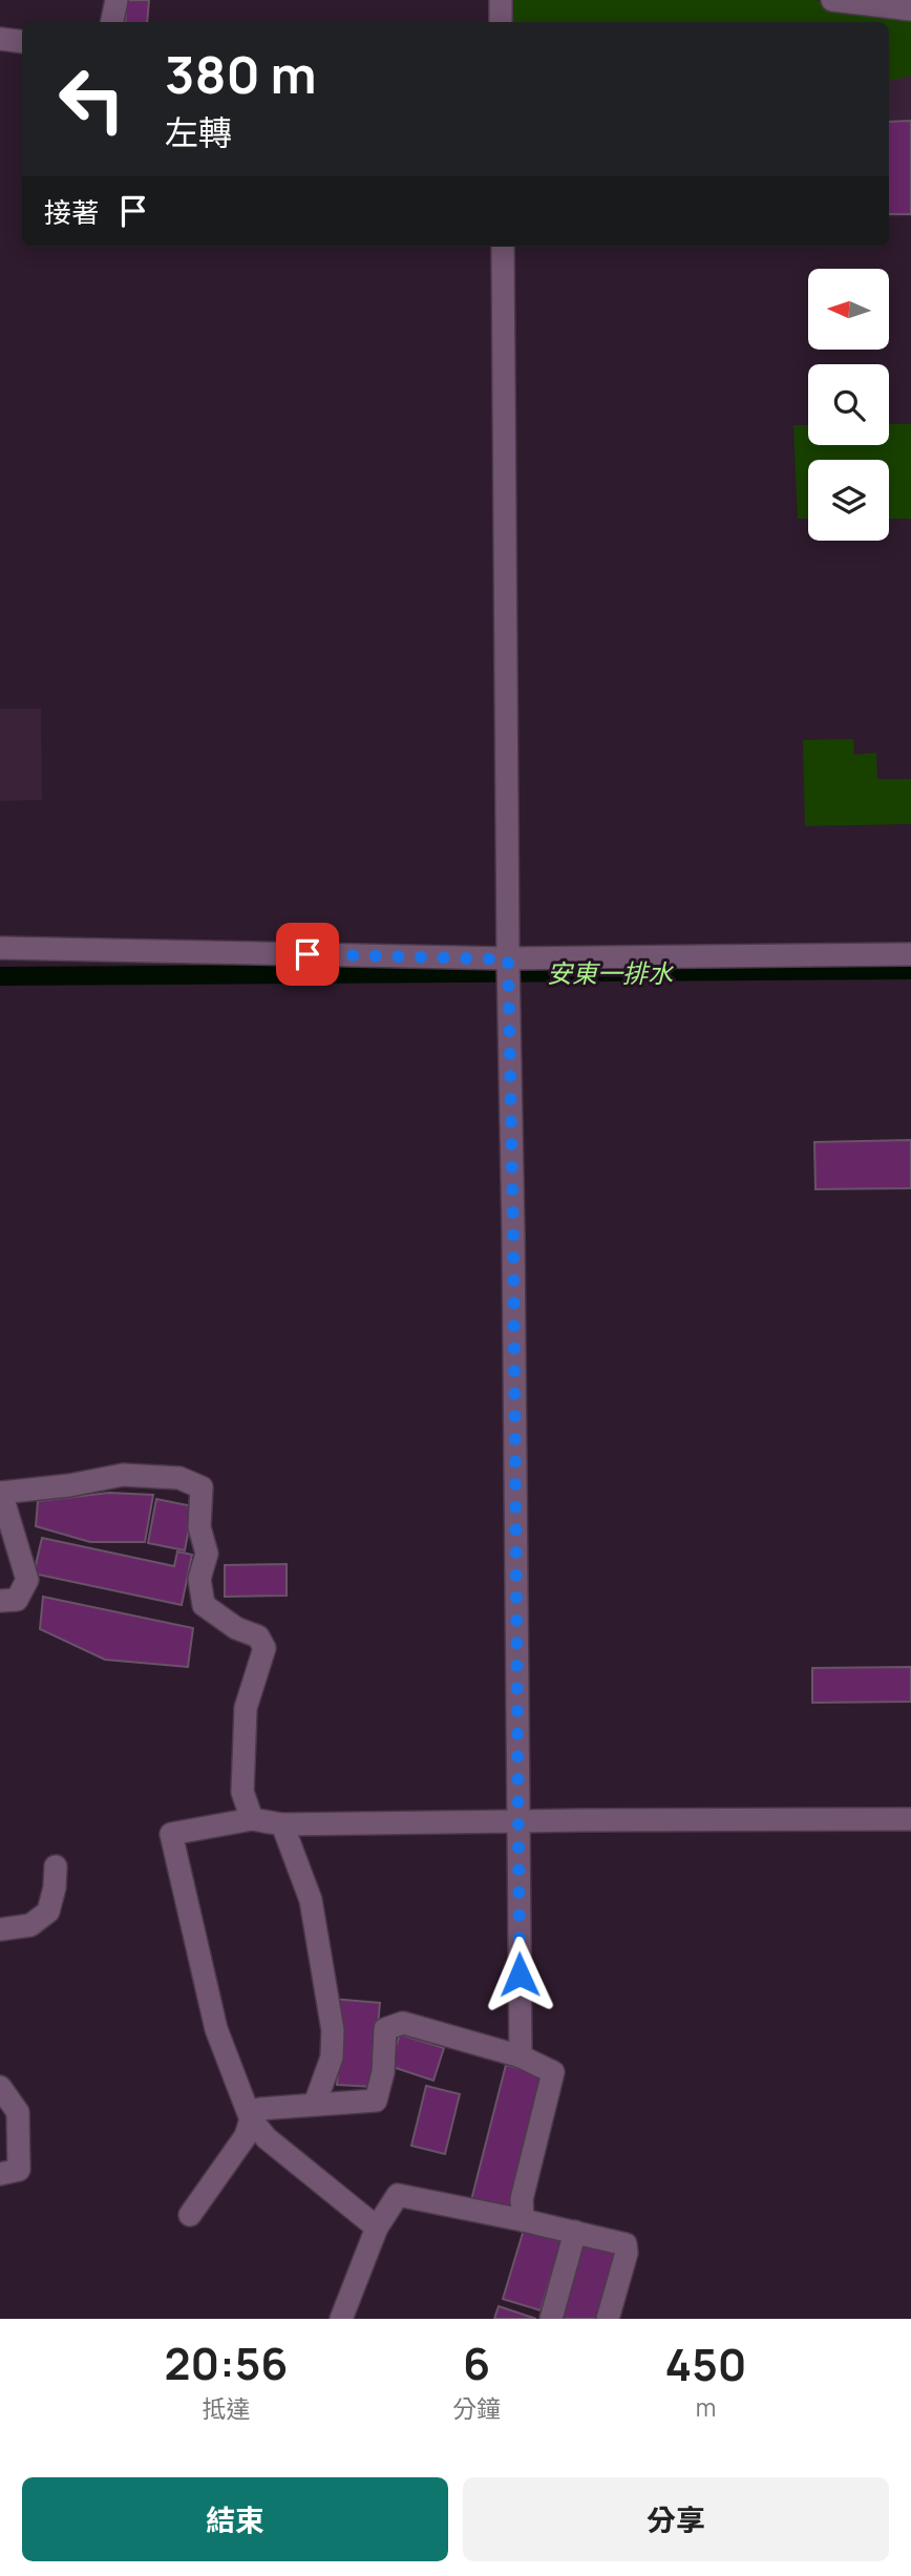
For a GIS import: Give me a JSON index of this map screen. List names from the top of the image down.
{
  "water": ["安東一排水"],
  "north": "left",
  "page": {
    "turn": ["380 m", "左轉"],
    "then": "接著",
    "eta": [
      "20:56",
      "抵達",
      "6",
      "分鐘",
      "450",
      "m"
    ],
    "buttons": ["結束", "分享"]
  }
}
